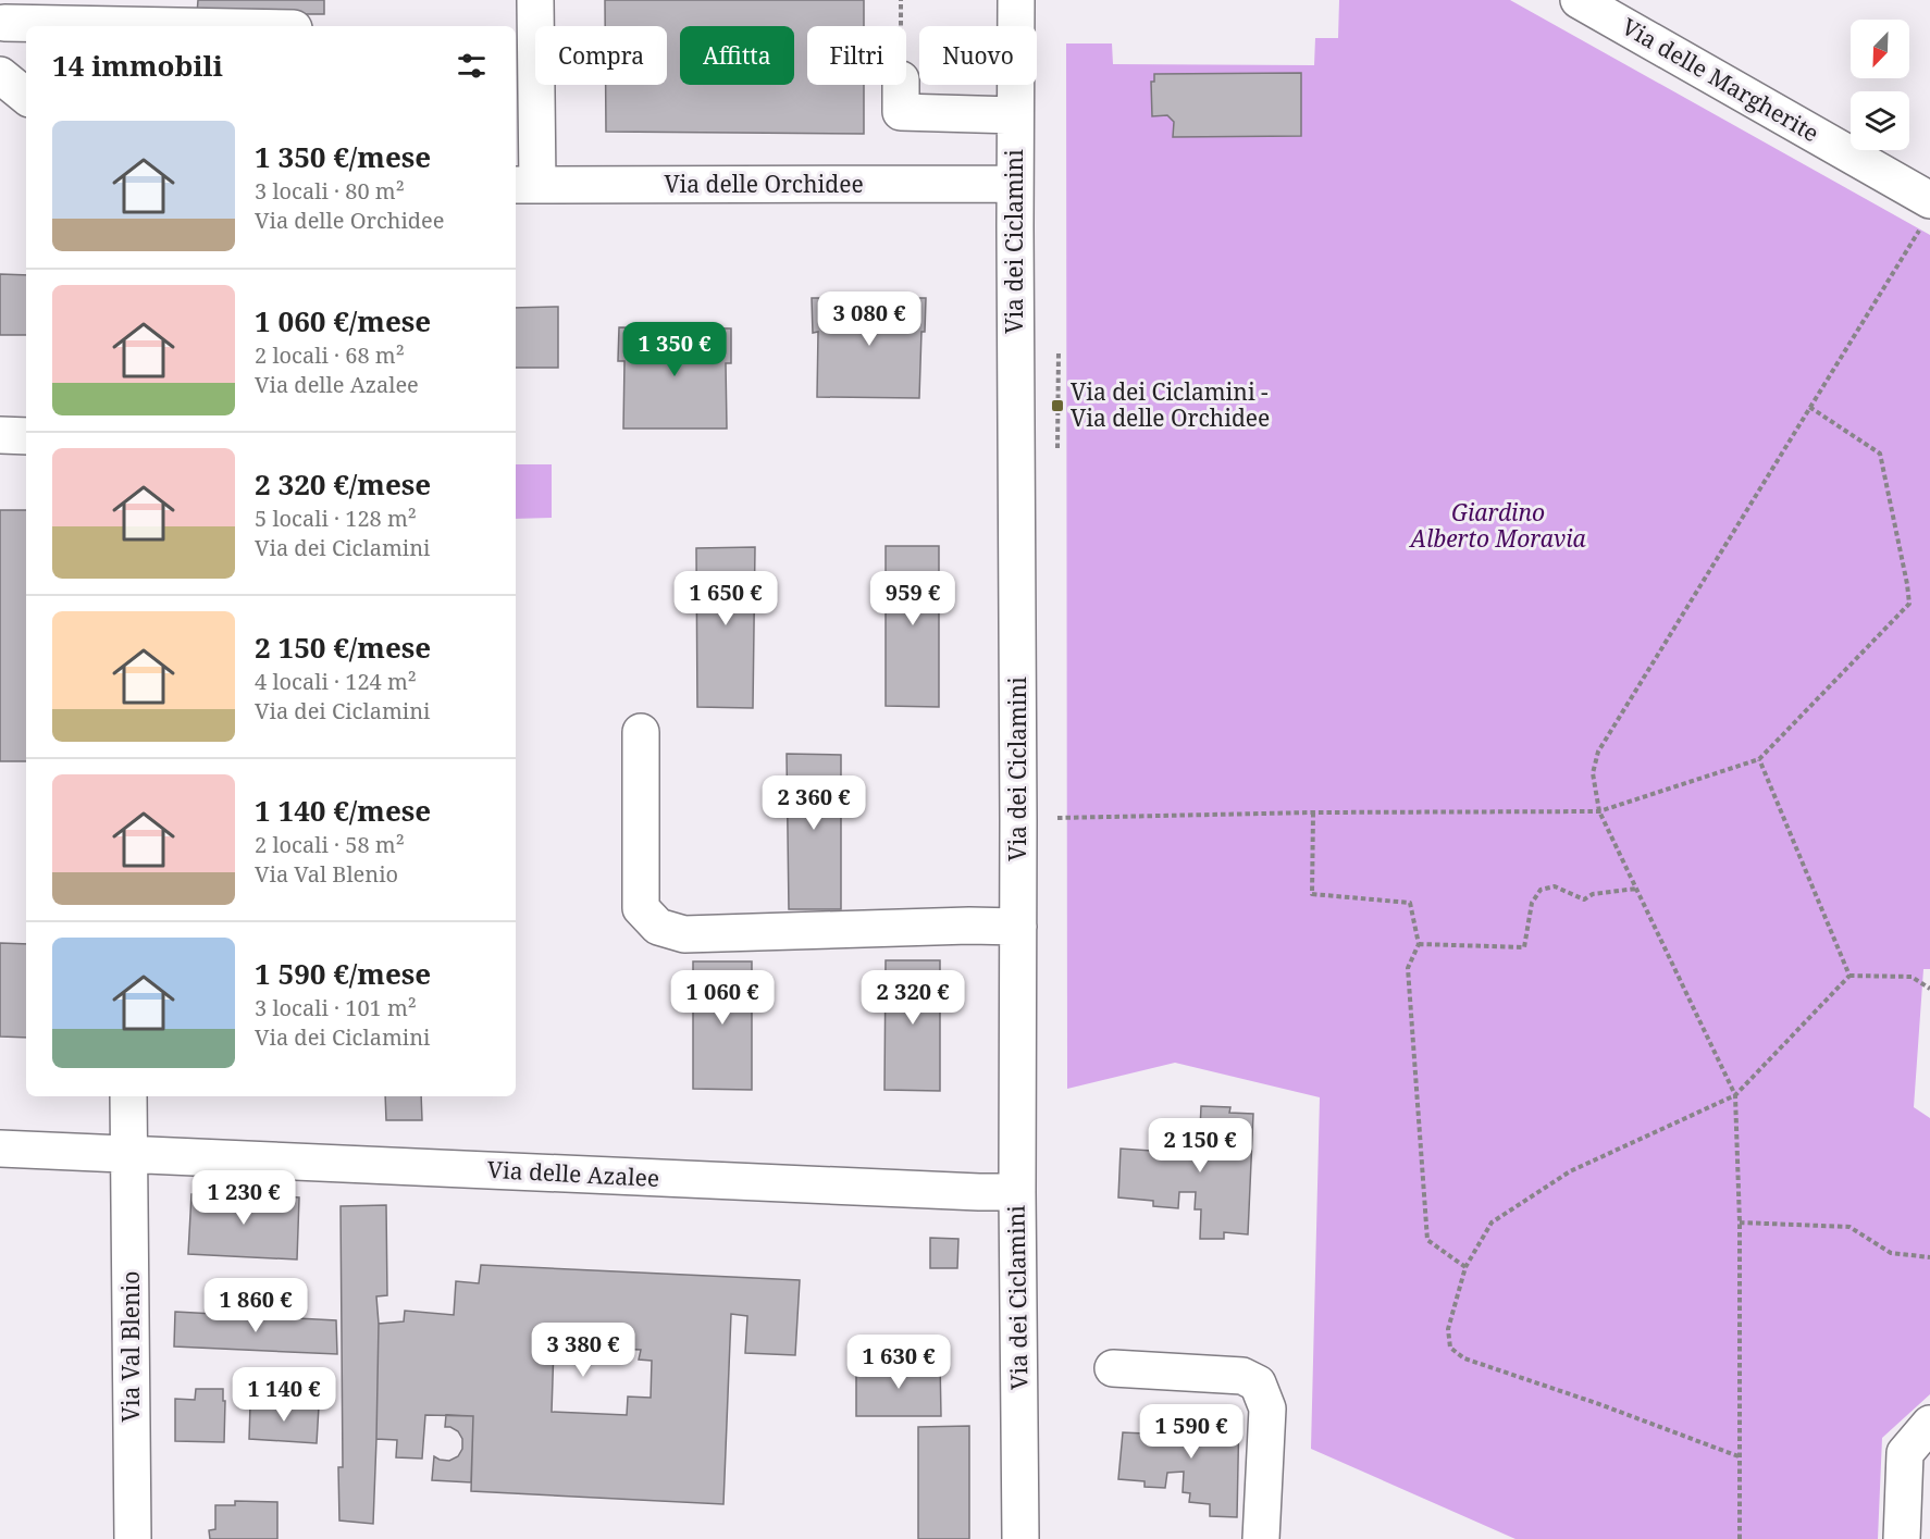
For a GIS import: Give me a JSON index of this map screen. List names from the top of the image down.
{
  "streets": {
    "street": [
      "Via delle Margherite",
      "Via delle Orchidee",
      "Via dei Ciclamini",
      "Via delle Azalee",
      "Via Val Blenio"
    ]
  },
  "crossings": [
    ["Via delle Orchidee", "Via dei Ciclamini"],
    ["Via dei Ciclamini", "Via delle Azalee"],
    ["Via delle Azalee", "Via Val Blenio"]
  ],
  "parks": ["Giardino Alberto Moravia"],
  "places": {
    "transit": ["Via dei Ciclamini - Via delle Orchidee"]
  },
  "north": "bottom left",
  "page": {
    "chip": [
      "Compra",
      "Affitta",
      "Filtri",
      "Nuovo"
    ],
    "heading": "14 immobili",
    "list": [
      {
        "name": "1 350 €/mese",
        "note": "3 locali · 80 m² · Via delle Orchidee"
      },
      {
        "name": "1 060 €/mese",
        "note": "2 locali · 68 m² · Via delle Azalee"
      },
      {
        "name": "2 320 €/mese",
        "note": "5 locali · 128 m² · Via dei Ciclamini"
      },
      {
        "name": "2 150 €/mese",
        "note": "4 locali · 124 m² · Via dei Ciclamini"
      },
      {
        "name": "1 140 €/mese",
        "note": "2 locali · 58 m² · Via Val Blenio"
      },
      {
        "name": "1 590 €/mese",
        "note": "3 locali · 101 m² · Via dei Ciclamini"
      }
    ],
    "price": [
      "3 080 €",
      "1 350 €",
      "1 650 €",
      "959 €",
      "2 360 €",
      "1 060 €",
      "2 320 €",
      "2 150 €",
      "1 230 €",
      "1 860 €",
      "3 380 €",
      "1 630 €",
      "1 140 €",
      "1 590 €"
    ]
  }
}
